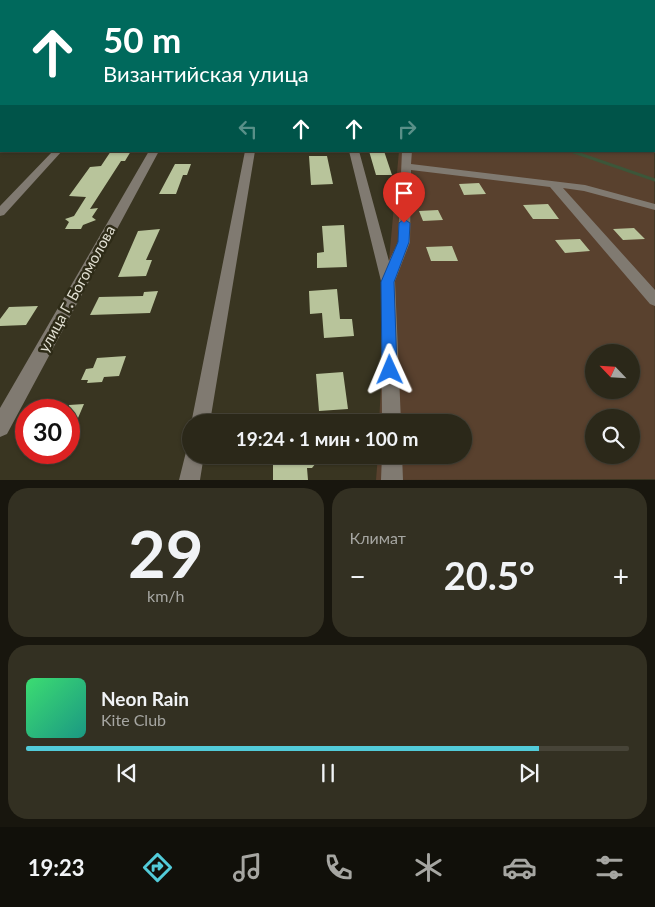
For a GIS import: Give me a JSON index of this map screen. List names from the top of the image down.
{
  "streets": {
    "street": ["улица Г. Богомолова"]
  },
  "north": "top left",
  "page": {
    "turn": ["50 m", "Византийская улица"],
    "limit": "30",
    "trip": "19:24 · 1 мин · 100 m",
    "tile": [
      ["29", "km/h"],
      "Климат"
    ],
    "heat": ["−", "20.5°", "+"],
    "song": ["Neon Rain", "Kite Club"],
    "tabs": "19:23"
  }
}
